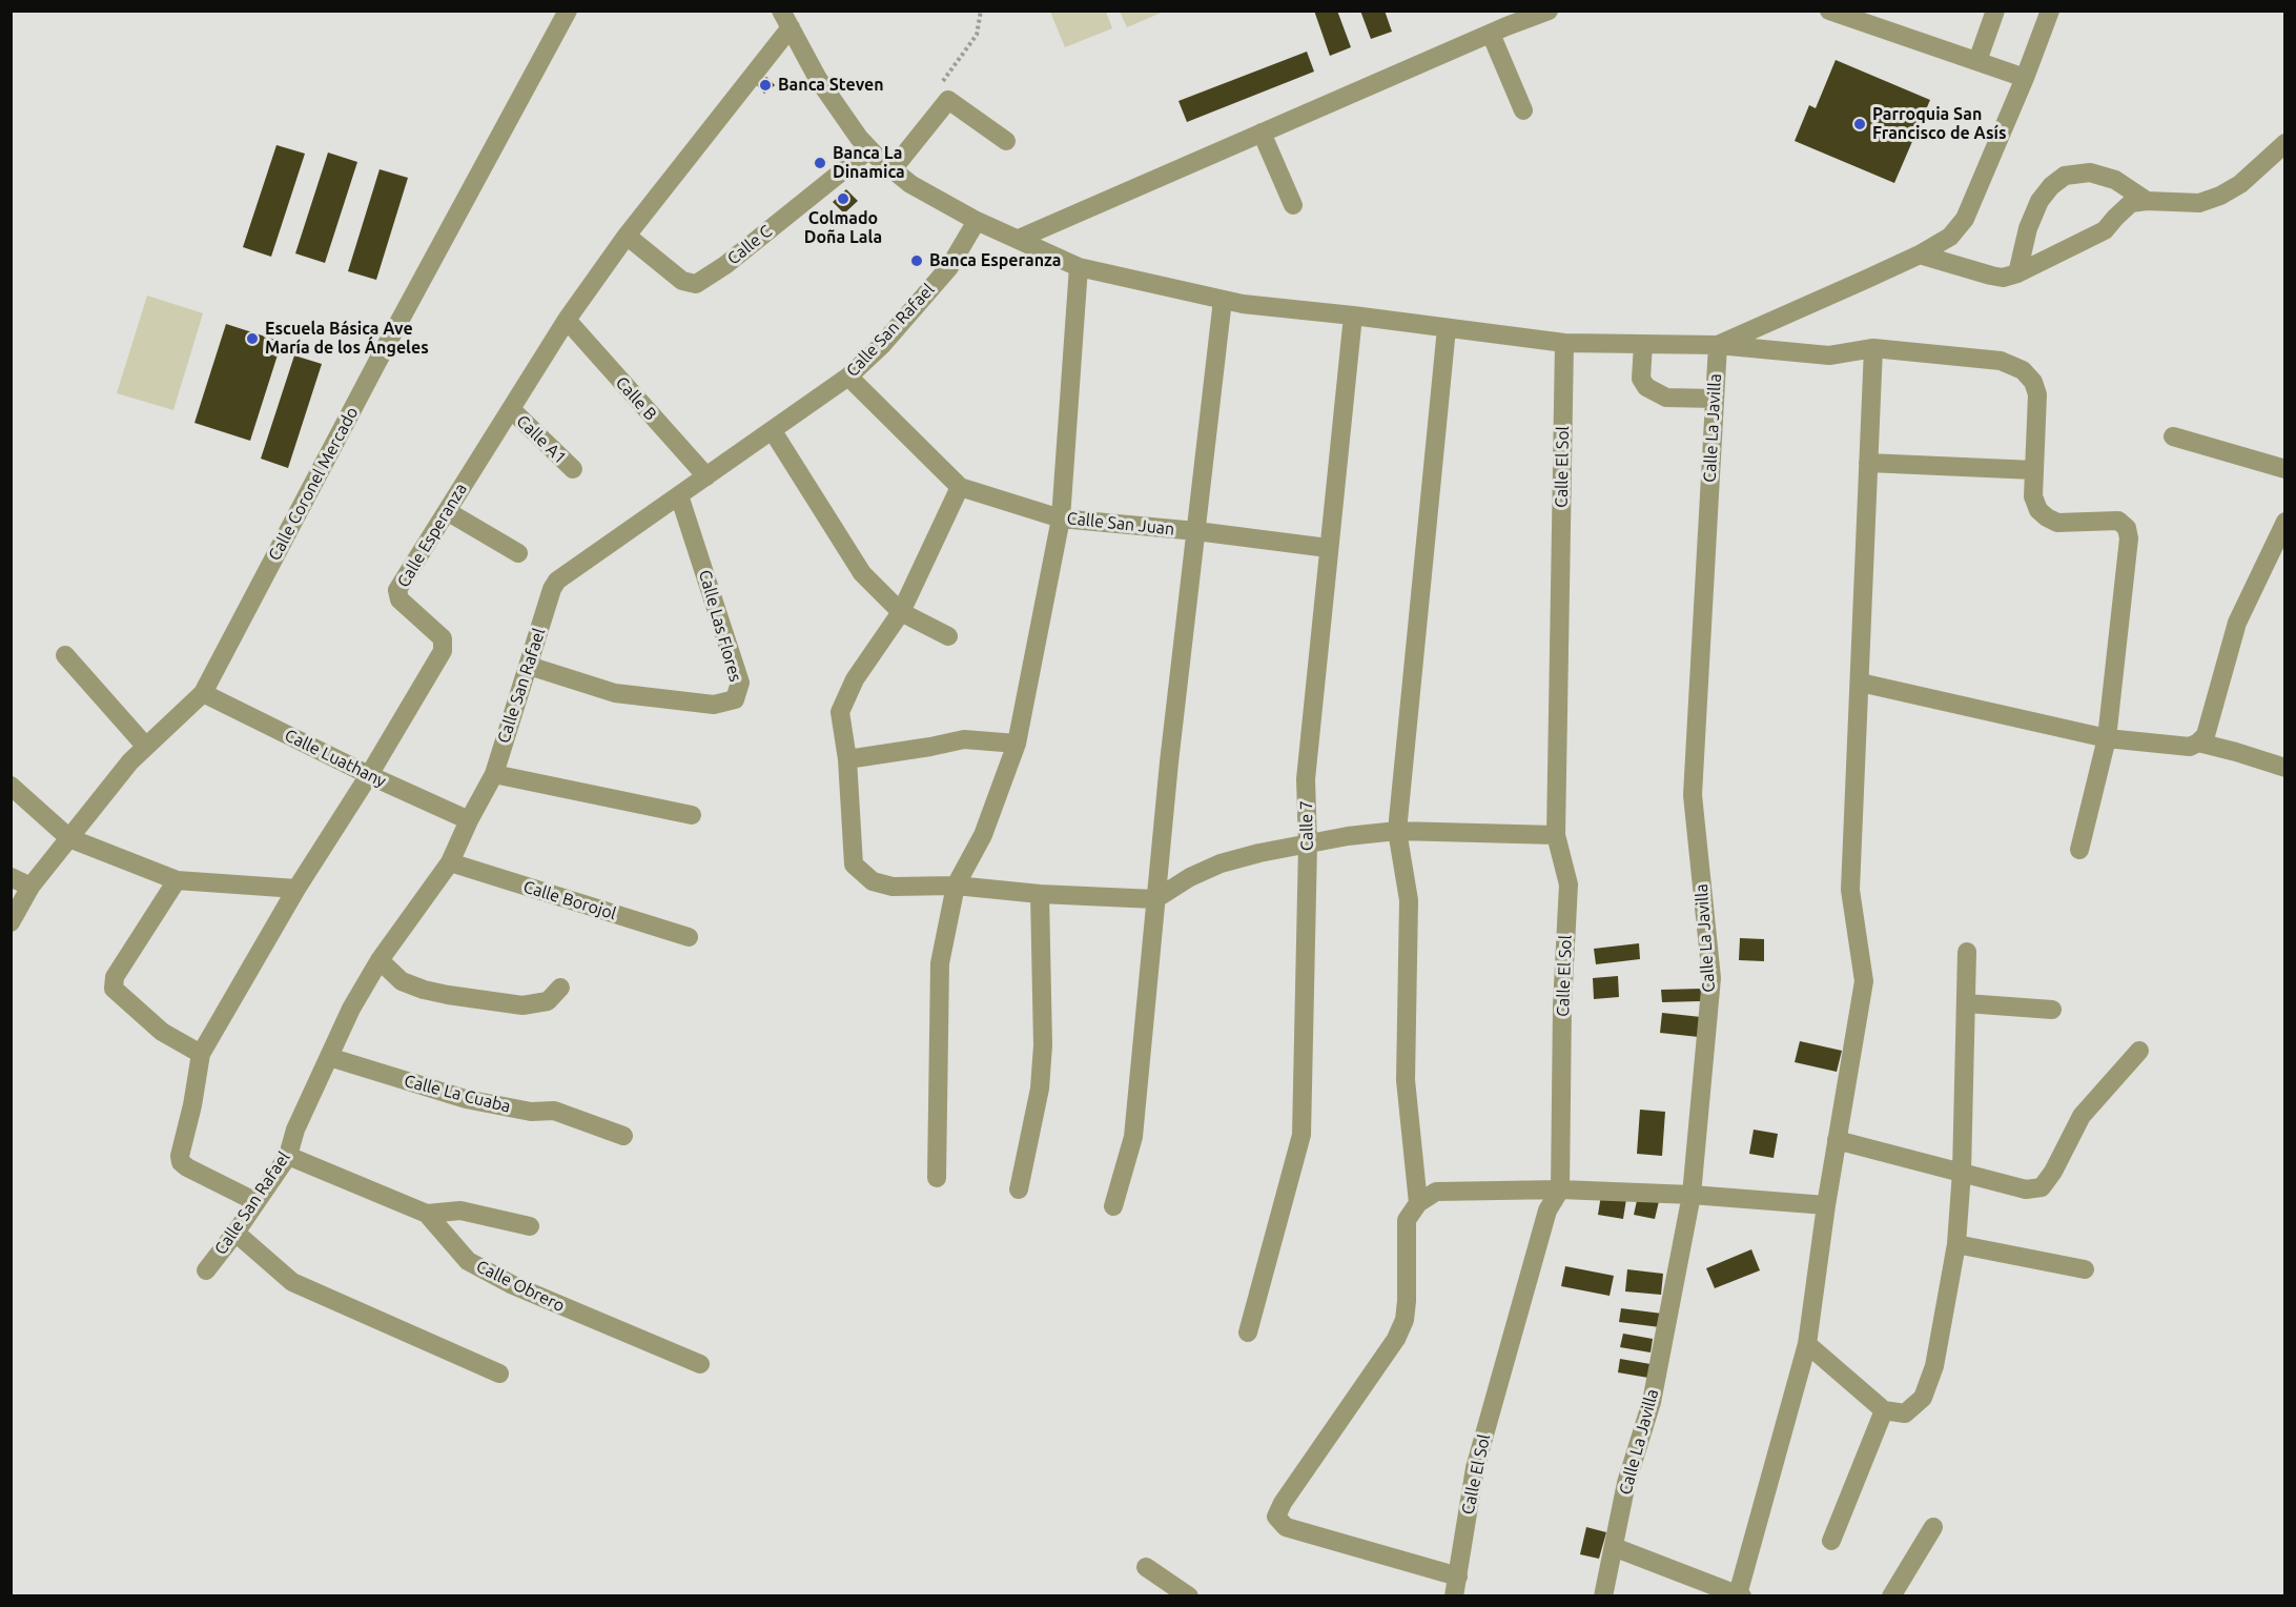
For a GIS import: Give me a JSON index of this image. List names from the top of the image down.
{
  "streets": {
    "street": [
      "Calle C",
      "Calle San Rafael",
      "Calle B",
      "Calle La Javilla",
      "Calle A1",
      "Calle El Sol",
      "Calle Coronel Mercado",
      "Calle San Juan",
      "Calle Esperanza",
      "Calle Las Flores",
      "Calle Luathany",
      "Calle 7",
      "Calle Borojol",
      "Calle La Cuaba",
      "Calle Obrero"
    ]
  },
  "crossings": [
    ["Calle C", "Calle Esperanza"],
    ["Calle San Rafael", "Calle B"],
    ["Calle San Rafael", "Calle San Juan"],
    ["Calle San Rafael", "Calle Esperanza"],
    ["Calle San Rafael", "Calle Las Flores"],
    ["Calle San Rafael", "Calle Luathany"],
    ["Calle San Rafael", "Calle Borojol"],
    ["Calle San Rafael", "Calle La Cuaba"],
    ["Calle San Rafael", "Calle Obrero"],
    ["Calle B", "Calle Esperanza"],
    ["Calle A1", "Calle Esperanza"],
    ["Calle Coronel Mercado", "Calle Luathany"],
    ["Calle San Juan", "Calle 7"],
    ["Calle Esperanza", "Calle Luathany"]
  ],
  "places": [
    "Banca Steven",
    "Parroquia San Francisco de Asís",
    "Banca La Dinamica",
    "Colmado Doña Lala",
    "Banca Esperanza",
    "Escuela Básica Ave María de los Ángeles"
  ]
}
